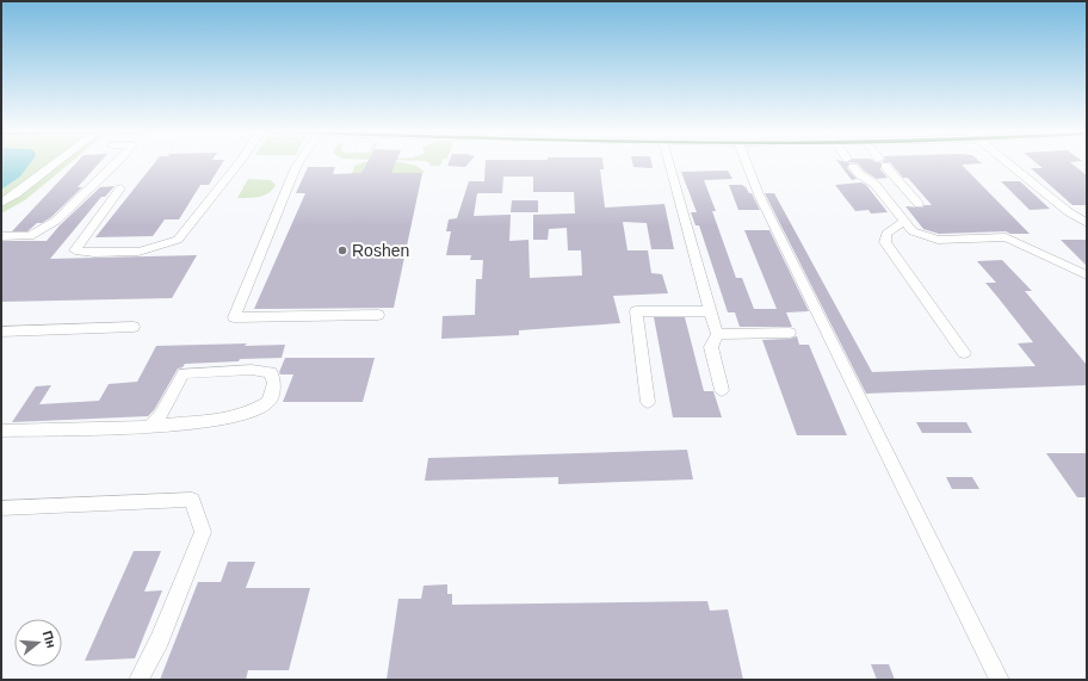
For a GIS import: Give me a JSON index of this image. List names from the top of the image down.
{
  "places": ["Roshen"],
  "north": "right"
}
